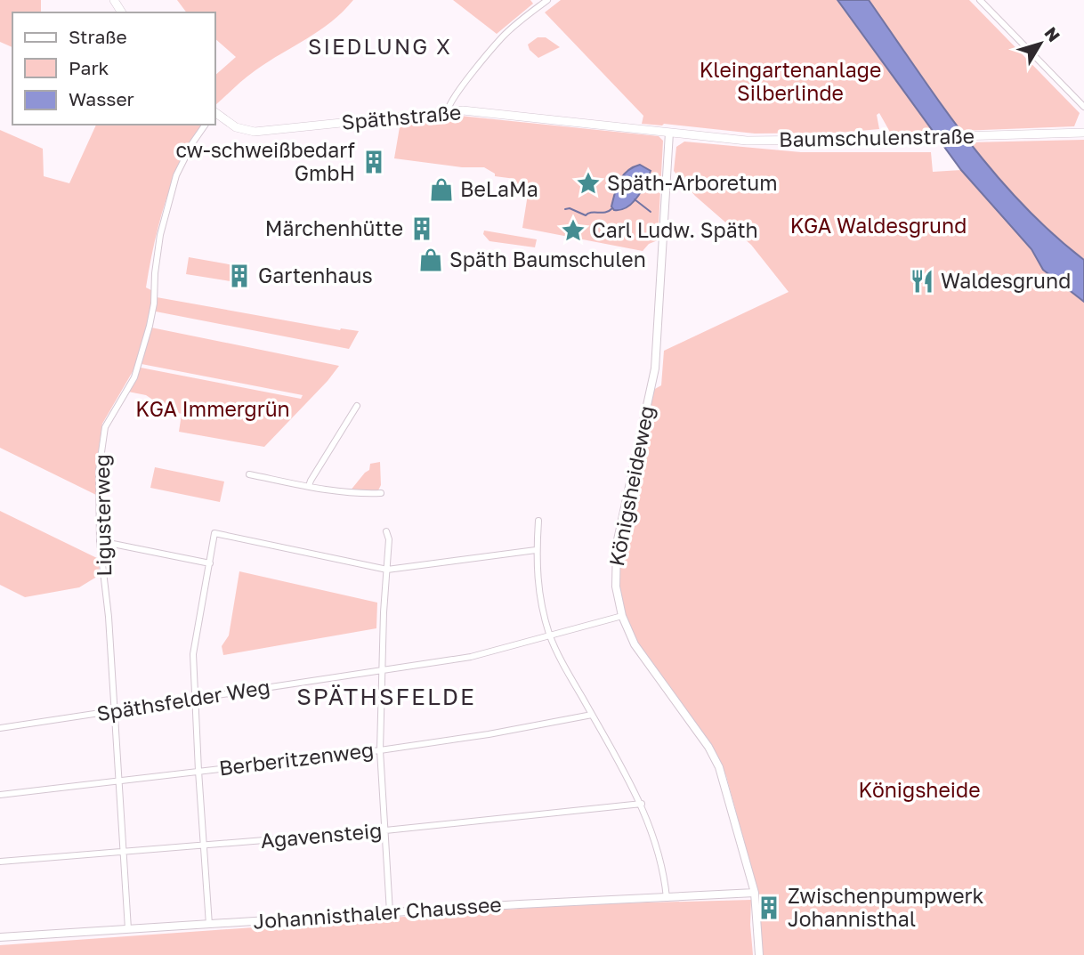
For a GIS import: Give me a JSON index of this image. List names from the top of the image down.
{
  "streets": {
    "main road": ["Späthstraße", "Baumschulenstraße"],
    "street": [
      "Königsheideweg",
      "Ligusterweg",
      "Späthsfelder Weg",
      "Berberitzenweg",
      "Agavensteig",
      "Johannisthaler Chaussee"
    ]
  },
  "crossings": [
    ["Späthstraße", "Baumschulenstraße"],
    ["Späthstraße", "Königsheideweg"],
    ["Baumschulenstraße", "Königsheideweg"],
    ["Königsheideweg", "Späthsfelder Weg"],
    ["Königsheideweg", "Johannisthaler Chaussee"],
    ["Ligusterweg", "Späthsfelder Weg"],
    ["Ligusterweg", "Berberitzenweg"],
    ["Ligusterweg", "Agavensteig"],
    ["Ligusterweg", "Johannisthaler Chaussee"]
  ],
  "districts": ["SIEDLUNG X", "SPÄTHSFELDE"],
  "parks": [
    "Kleingartenanlage Silberlinde",
    "KGA Waldesgrund",
    "KGA Immergrün",
    "Königsheide"
  ],
  "places": {
    "building": [
      "cw-schweißbedarf GmbH",
      "Märchenhütte",
      "Gartenhaus",
      "Zwischenpumpwerk Johannisthal"
    ],
    "place": ["Späth-Arboretum", "Carl Ludw. Späth"],
    "shop": ["BeLaMa", "Späth Baumschulen"],
    "restaurant": ["Waldesgrund"]
  },
  "legend": ["Straße", "Park", "Wasser"],
  "north": "top right"
}
